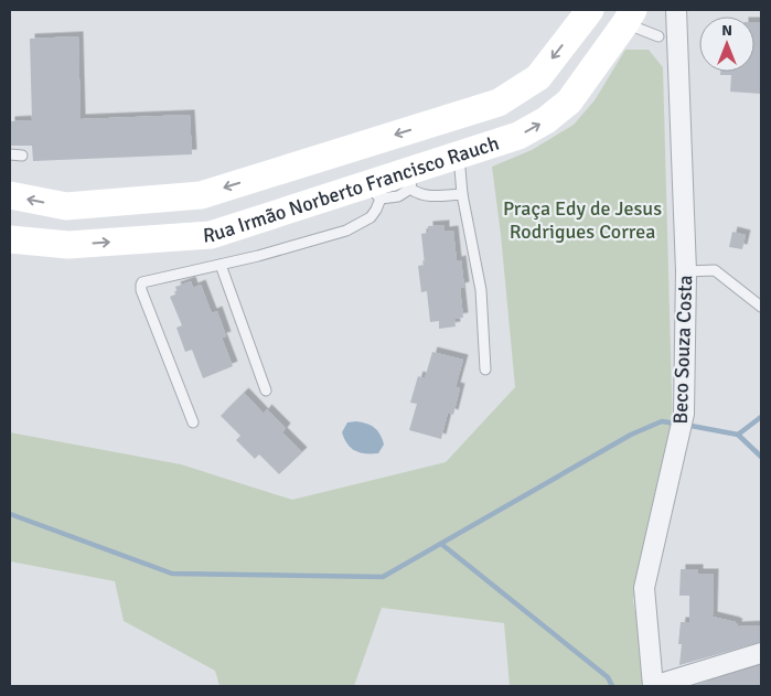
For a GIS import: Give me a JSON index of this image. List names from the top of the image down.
{
  "streets": {
    "street": ["Rua Irmão Norberto Francisco Rauch", "Beco Souza Costa"]
  },
  "parks": ["Praça Edy de Jesus Rodrigues Correa"],
  "north": "top"
}
